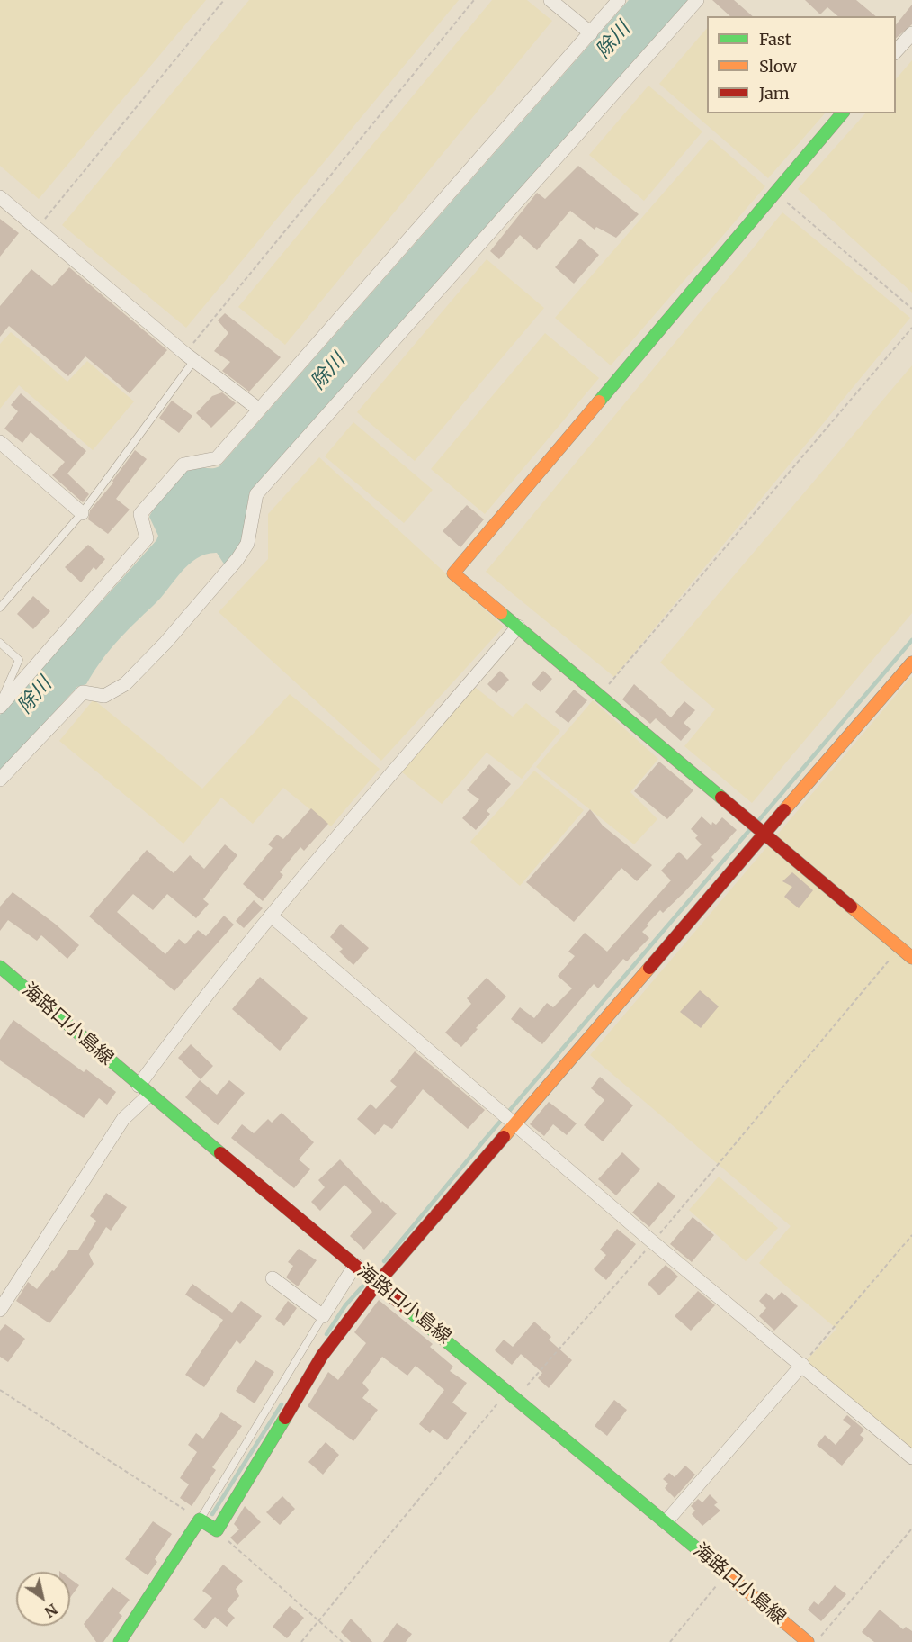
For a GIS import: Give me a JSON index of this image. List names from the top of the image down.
{
  "streets": {
    "street": ["海路口小島線"]
  },
  "water": ["除川"],
  "legend": ["Fast", "Slow", "Jam"],
  "north": "bottom right"
}
